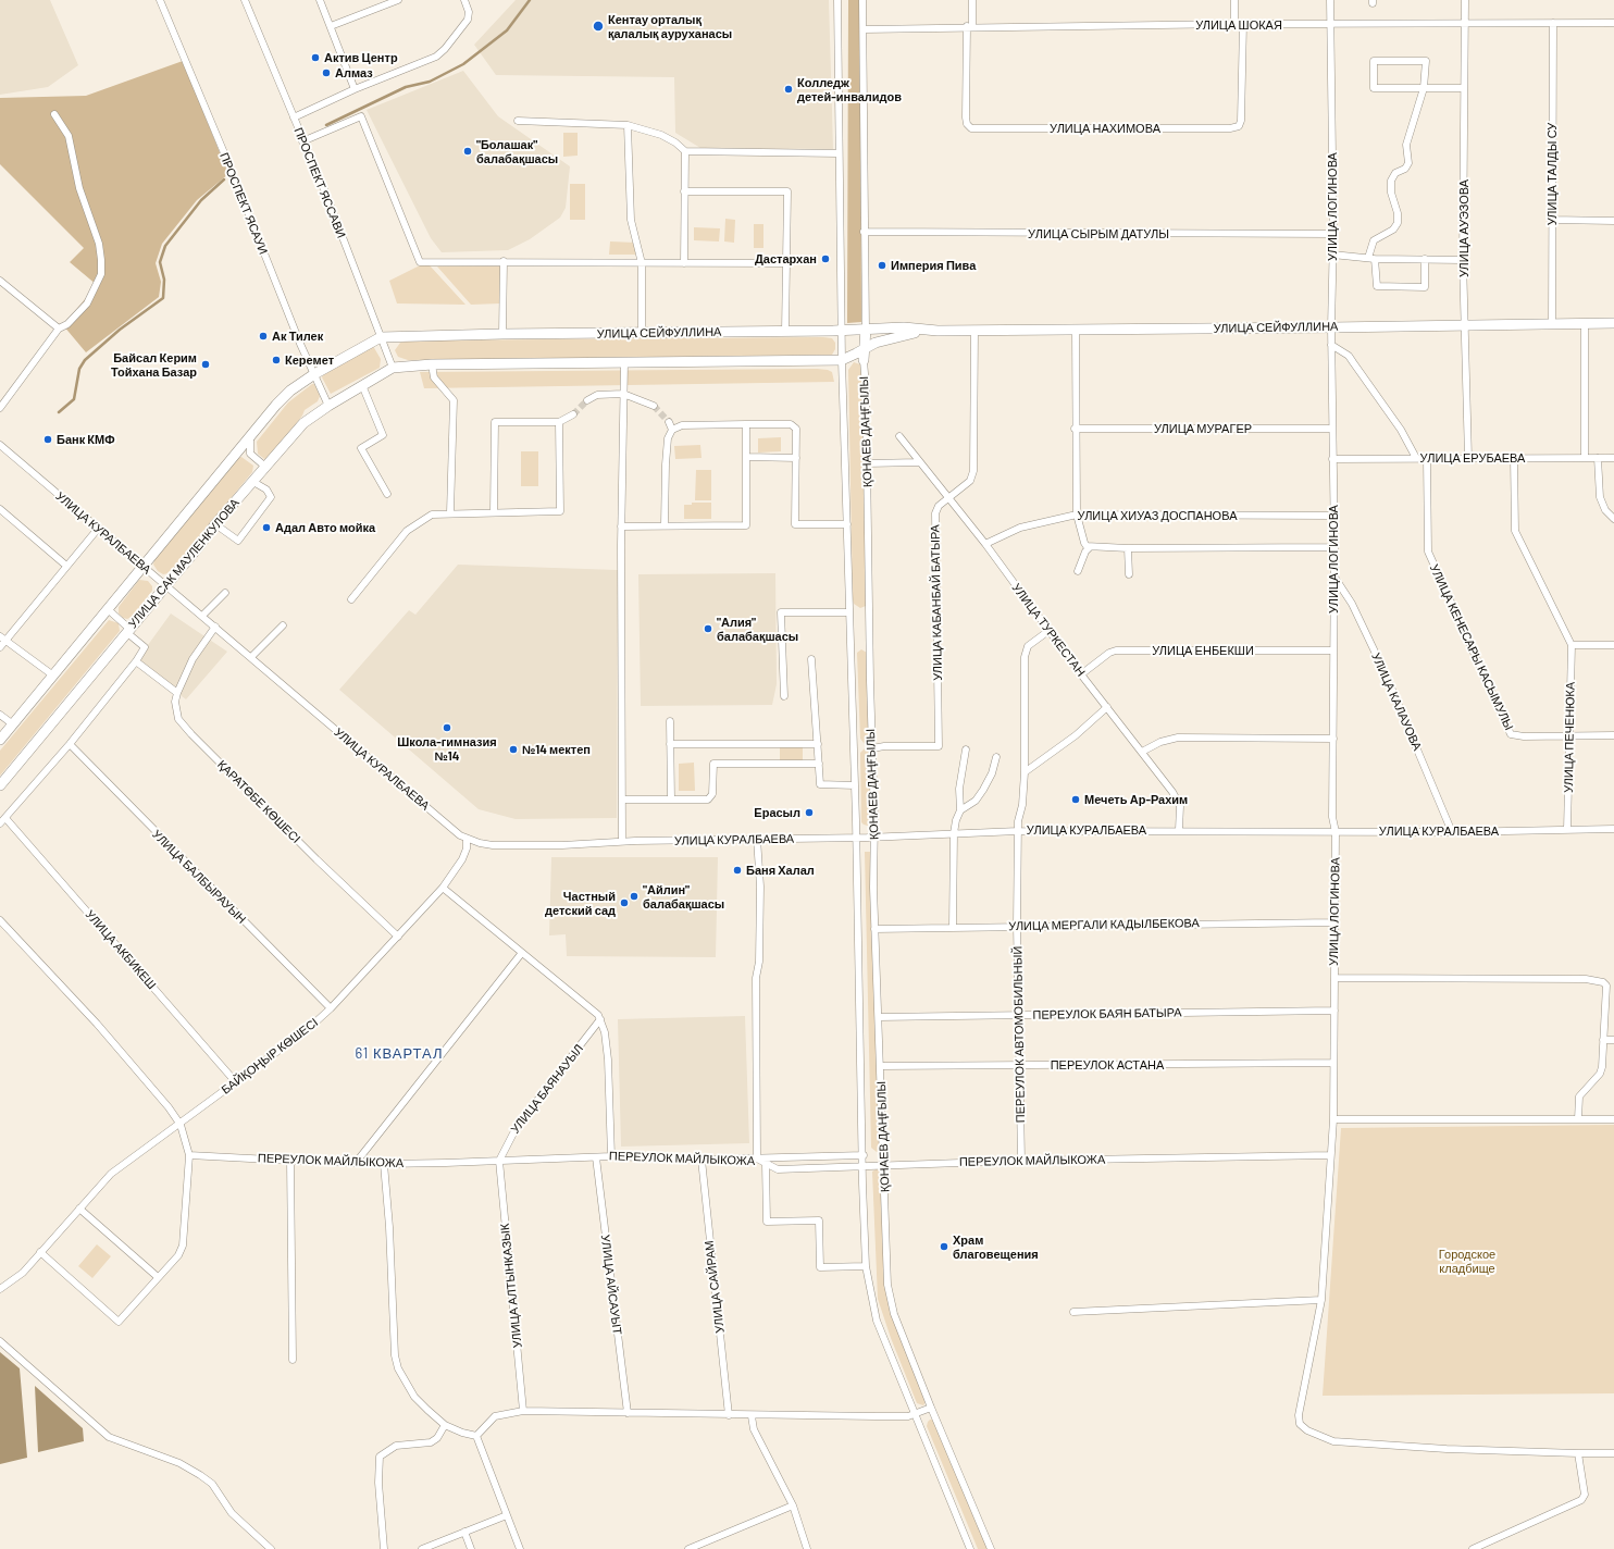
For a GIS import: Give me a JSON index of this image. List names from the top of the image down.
{
  "streets": {
    "main road": ["УЛИЦА СЕЙФУЛЛИНА", "ҚОНАЕВ ДАҢҒЫЛЫ", "УЛИЦА САК МАУЛЕНКУЛОВА"],
    "street": [
      "УЛИЦА ШОКАЯ",
      "УЛИЦА НАХИМОВА",
      "УЛИЦА ТАЛДЫ СУ",
      "ПРОСПЕКТ ЯССАВИ",
      "ПРОСПЕКТ ЯСАУИ",
      "УЛИЦА ЛОГИНОВА",
      "УЛИЦА АУЭЗОВА",
      "УЛИЦА СЫРЫМ ДАТУЛЫ",
      "УЛИЦА МУРАГЕР",
      "УЛИЦА ЕРУБАЕВА",
      "УЛИЦА ХИУАЗ ДОСПАНОВА",
      "УЛИЦА КУРАЛБАЕВА",
      "УЛИЦА КАБАНБАЙ БАТЫРА",
      "УЛИЦА ТУРКЕСТАН",
      "УЛИЦА КЕНЕСАРЫ КАСЫМУЛЫ",
      "УЛИЦА ЕНБЕКШИ",
      "УЛИЦА КАЛАУОВА",
      "УЛИЦА ПЕЧЕНЮКА",
      "ҚАРАТӨБЕ КӨШЕСІ",
      "УЛИЦА БАЛБЫРАУЫН",
      "УЛИЦА МЕРГАЛИ КАДЫЛБЕКОВА",
      "УЛИЦА АКБИКЕШ",
      "ПЕРЕУЛОК БАЯН БАТЫРА",
      "ПЕРЕУЛОК АВТОМОБИЛЬНЫЙ",
      "БАЙҚОҢЫР КӨШЕСІ",
      "ПЕРЕУЛОК АСТАНА",
      "УЛИЦА БАЯНАУЫЛ",
      "ПЕРЕУЛОК МАЙЛЫКОЖА",
      "УЛИЦА АЙСАУЫТ",
      "УЛИЦА АЛТЫНКАЗЫК",
      "УЛИЦА САЙРАМ"
    ]
  },
  "crossings": [
    ["УЛИЦА ШОКАЯ", "УЛИЦА НАХИМОВА"],
    ["УЛИЦА ШОКАЯ", "УЛИЦА ТАЛДЫ СУ"],
    ["УЛИЦА ШОКАЯ", "УЛИЦА ЛОГИНОВА"],
    ["УЛИЦА ШОКАЯ", "УЛИЦА АУЭЗОВА"],
    ["УЛИЦА ШОКАЯ", "ҚОНАЕВ ДАҢҒЫЛЫ"],
    ["УЛИЦА ТАЛДЫ СУ", "УЛИЦА СЕЙФУЛЛИНА"],
    ["ПРОСПЕКТ ЯССАВИ", "УЛИЦА СЕЙФУЛЛИНА"],
    ["ПРОСПЕКТ ЯССАВИ", "УЛИЦА САК МАУЛЕНКУЛОВА"],
    ["ПРОСПЕКТ ЯСАУИ", "УЛИЦА САК МАУЛЕНКУЛОВА"],
    ["УЛИЦА ЛОГИНОВА", "УЛИЦА СЫРЫМ ДАТУЛЫ"],
    ["УЛИЦА ЛОГИНОВА", "УЛИЦА СЕЙФУЛЛИНА"],
    ["УЛИЦА ЛОГИНОВА", "УЛИЦА МУРАГЕР"],
    ["УЛИЦА ЛОГИНОВА", "УЛИЦА ЕРУБАЕВА"],
    ["УЛИЦА ЛОГИНОВА", "УЛИЦА ХИУАЗ ДОСПАНОВА"],
    ["УЛИЦА ЛОГИНОВА", "УЛИЦА КУРАЛБАЕВА"],
    ["УЛИЦА ЛОГИНОВА", "УЛИЦА ЕНБЕКШИ"],
    ["УЛИЦА ЛОГИНОВА", "УЛИЦА КАЛАУОВА"],
    ["УЛИЦА ЛОГИНОВА", "УЛИЦА МЕРГАЛИ КАДЫЛБЕКОВА"],
    ["УЛИЦА ЛОГИНОВА", "ПЕРЕУЛОК БАЯН БАТЫРА"],
    ["УЛИЦА ЛОГИНОВА", "ПЕРЕУЛОК АСТАНА"],
    ["УЛИЦА ЛОГИНОВА", "ПЕРЕУЛОК МАЙЛЫКОЖА"],
    ["УЛИЦА АУЭЗОВА", "УЛИЦА СЕЙФУЛЛИНА"],
    ["УЛИЦА АУЭЗОВА", "УЛИЦА ЕРУБАЕВА"],
    ["УЛИЦА СЫРЫМ ДАТУЛЫ", "ҚОНАЕВ ДАҢҒЫЛЫ"],
    ["УЛИЦА СЕЙФУЛЛИНА", "ҚОНАЕВ ДАҢҒЫЛЫ"],
    ["УЛИЦА СЕЙФУЛЛИНА", "УЛИЦА САК МАУЛЕНКУЛОВА"],
    ["УЛИЦА СЕЙФУЛЛИНА", "УЛИЦА КАБАНБАЙ БАТЫРА"],
    ["ҚОНАЕВ ДАҢҒЫЛЫ", "УЛИЦА КУРАЛБАЕВА"],
    ["ҚОНАЕВ ДАҢҒЫЛЫ", "УЛИЦА КАБАНБАЙ БАТЫРА"],
    ["ҚОНАЕВ ДАҢҒЫЛЫ", "УЛИЦА МЕРГАЛИ КАДЫЛБЕКОВА"],
    ["ҚОНАЕВ ДАҢҒЫЛЫ", "ПЕРЕУЛОК БАЯН БАТЫРА"],
    ["ҚОНАЕВ ДАҢҒЫЛЫ", "ПЕРЕУЛОК АСТАНА"],
    ["ҚОНАЕВ ДАҢҒЫЛЫ", "ПЕРЕУЛОК МАЙЛЫКОЖА"],
    ["УЛИЦА ЕРУБАЕВА", "УЛИЦА КЕНЕСАРЫ КАСЫМУЛЫ"],
    ["УЛИЦА ХИУАЗ ДОСПАНОВА", "УЛИЦА ТУРКЕСТАН"],
    ["УЛИЦА КУРАЛБАЕВА", "УЛИЦА САК МАУЛЕНКУЛОВА"],
    ["УЛИЦА КУРАЛБАЕВА", "УЛИЦА ТУРКЕСТАН"],
    ["УЛИЦА КУРАЛБАЕВА", "УЛИЦА КАЛАУОВА"],
    ["УЛИЦА КУРАЛБАЕВА", "УЛИЦА ПЕЧЕНЮКА"],
    ["УЛИЦА КУРАЛБАЕВА", "ПЕРЕУЛОК АВТОМОБИЛЬНЫЙ"],
    ["УЛИЦА КУРАЛБАЕВА", "БАЙҚОҢЫР КӨШЕСІ"],
    ["УЛИЦА КАБАНБАЙ БАТЫРА", "УЛИЦА ТУРКЕСТАН"],
    ["УЛИЦА ТУРКЕСТАН", "УЛИЦА ЕНБЕКШИ"],
    ["УЛИЦА ТУРКЕСТАН", "ПЕРЕУЛОК АВТОМОБИЛЬНЫЙ"],
    ["УЛИЦА КЕНЕСАРЫ КАСЫМУЛЫ", "УЛИЦА ПЕЧЕНЮКА"],
    ["ҚАРАТӨБЕ КӨШЕСІ", "БАЙҚОҢЫР КӨШЕСІ"],
    ["УЛИЦА БАЛБЫРАУЫН", "БАЙҚОҢЫР КӨШЕСІ"],
    ["УЛИЦА МЕРГАЛИ КАДЫЛБЕКОВА", "ПЕРЕУЛОК АВТОМОБИЛЬНЫЙ"],
    ["УЛИЦА АКБИКЕШ", "БАЙҚОҢЫР КӨШЕСІ"],
    ["ПЕРЕУЛОК БАЯН БАТЫРА", "ПЕРЕУЛОК АВТОМОБИЛЬНЫЙ"],
    ["ПЕРЕУЛОК АВТОМОБИЛЬНЫЙ", "ПЕРЕУЛОК АСТАНА"],
    ["ПЕРЕУЛОК АВТОМОБИЛЬНЫЙ", "ПЕРЕУЛОК МАЙЛЫКОЖА"],
    ["УЛИЦА БАЯНАУЫЛ", "ПЕРЕУЛОК МАЙЛЫКОЖА"],
    ["УЛИЦА БАЯНАУЫЛ", "УЛИЦА АЛТЫНКАЗЫК"],
    ["ПЕРЕУЛОК МАЙЛЫКОЖА", "УЛИЦА АЙСАУЫТ"],
    ["ПЕРЕУЛОК МАЙЛЫКОЖА", "УЛИЦА АЛТЫНКАЗЫК"],
    ["ПЕРЕУЛОК МАЙЛЫКОЖА", "УЛИЦА САЙРАМ"]
  ],
  "districts": ["61 КВАРТАЛ"],
  "parks": ["Городское кладбище"],
  "places": [
    "Кентау орталық қалалық ауруханасы",
    "Актив Центр",
    "Алмаз",
    "Колледж детей-инвалидов",
    "\"Болашак\" балабақшасы",
    "Дастархан",
    "Империя Пива",
    "Ак Тилек",
    "Керемет",
    "Байсал Керим Тойхана Базар",
    "Банк КМФ",
    "Адал Авто мойка",
    "\"Алия\" балабақшасы",
    "Школа-гимназия №14",
    "№14 мектеп",
    "Мечеть Ар-Рахим",
    "Ерасыл",
    "Баня Халал",
    "\"Айлин\" балабақшасы",
    "Частный детский сад",
    "Храм благовещения"
  ]
}
